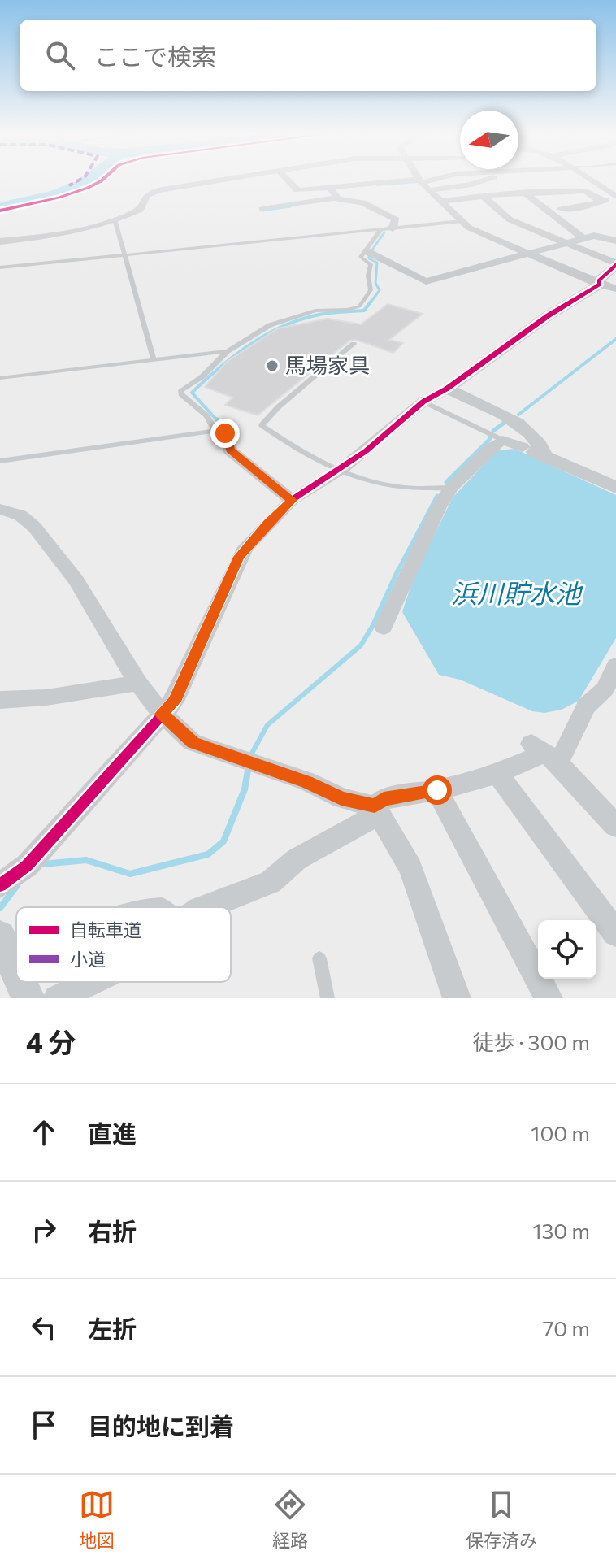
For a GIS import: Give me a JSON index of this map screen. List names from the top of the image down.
{
  "water": ["浜川貯水池"],
  "places": ["馬場家具"],
  "legend": ["自転車道", "小道"],
  "north": "left",
  "page": {
    "search": "ここで検索",
    "heading": ["4 分", "徒歩 · 300 m"],
    "list": [
      ["直進", "100 m"],
      ["右折", "130 m"],
      ["左折", "70 m"],
      "目的地に到着"
    ],
    "nav": ["地図", "経路", "保存済み"]
  }
}
